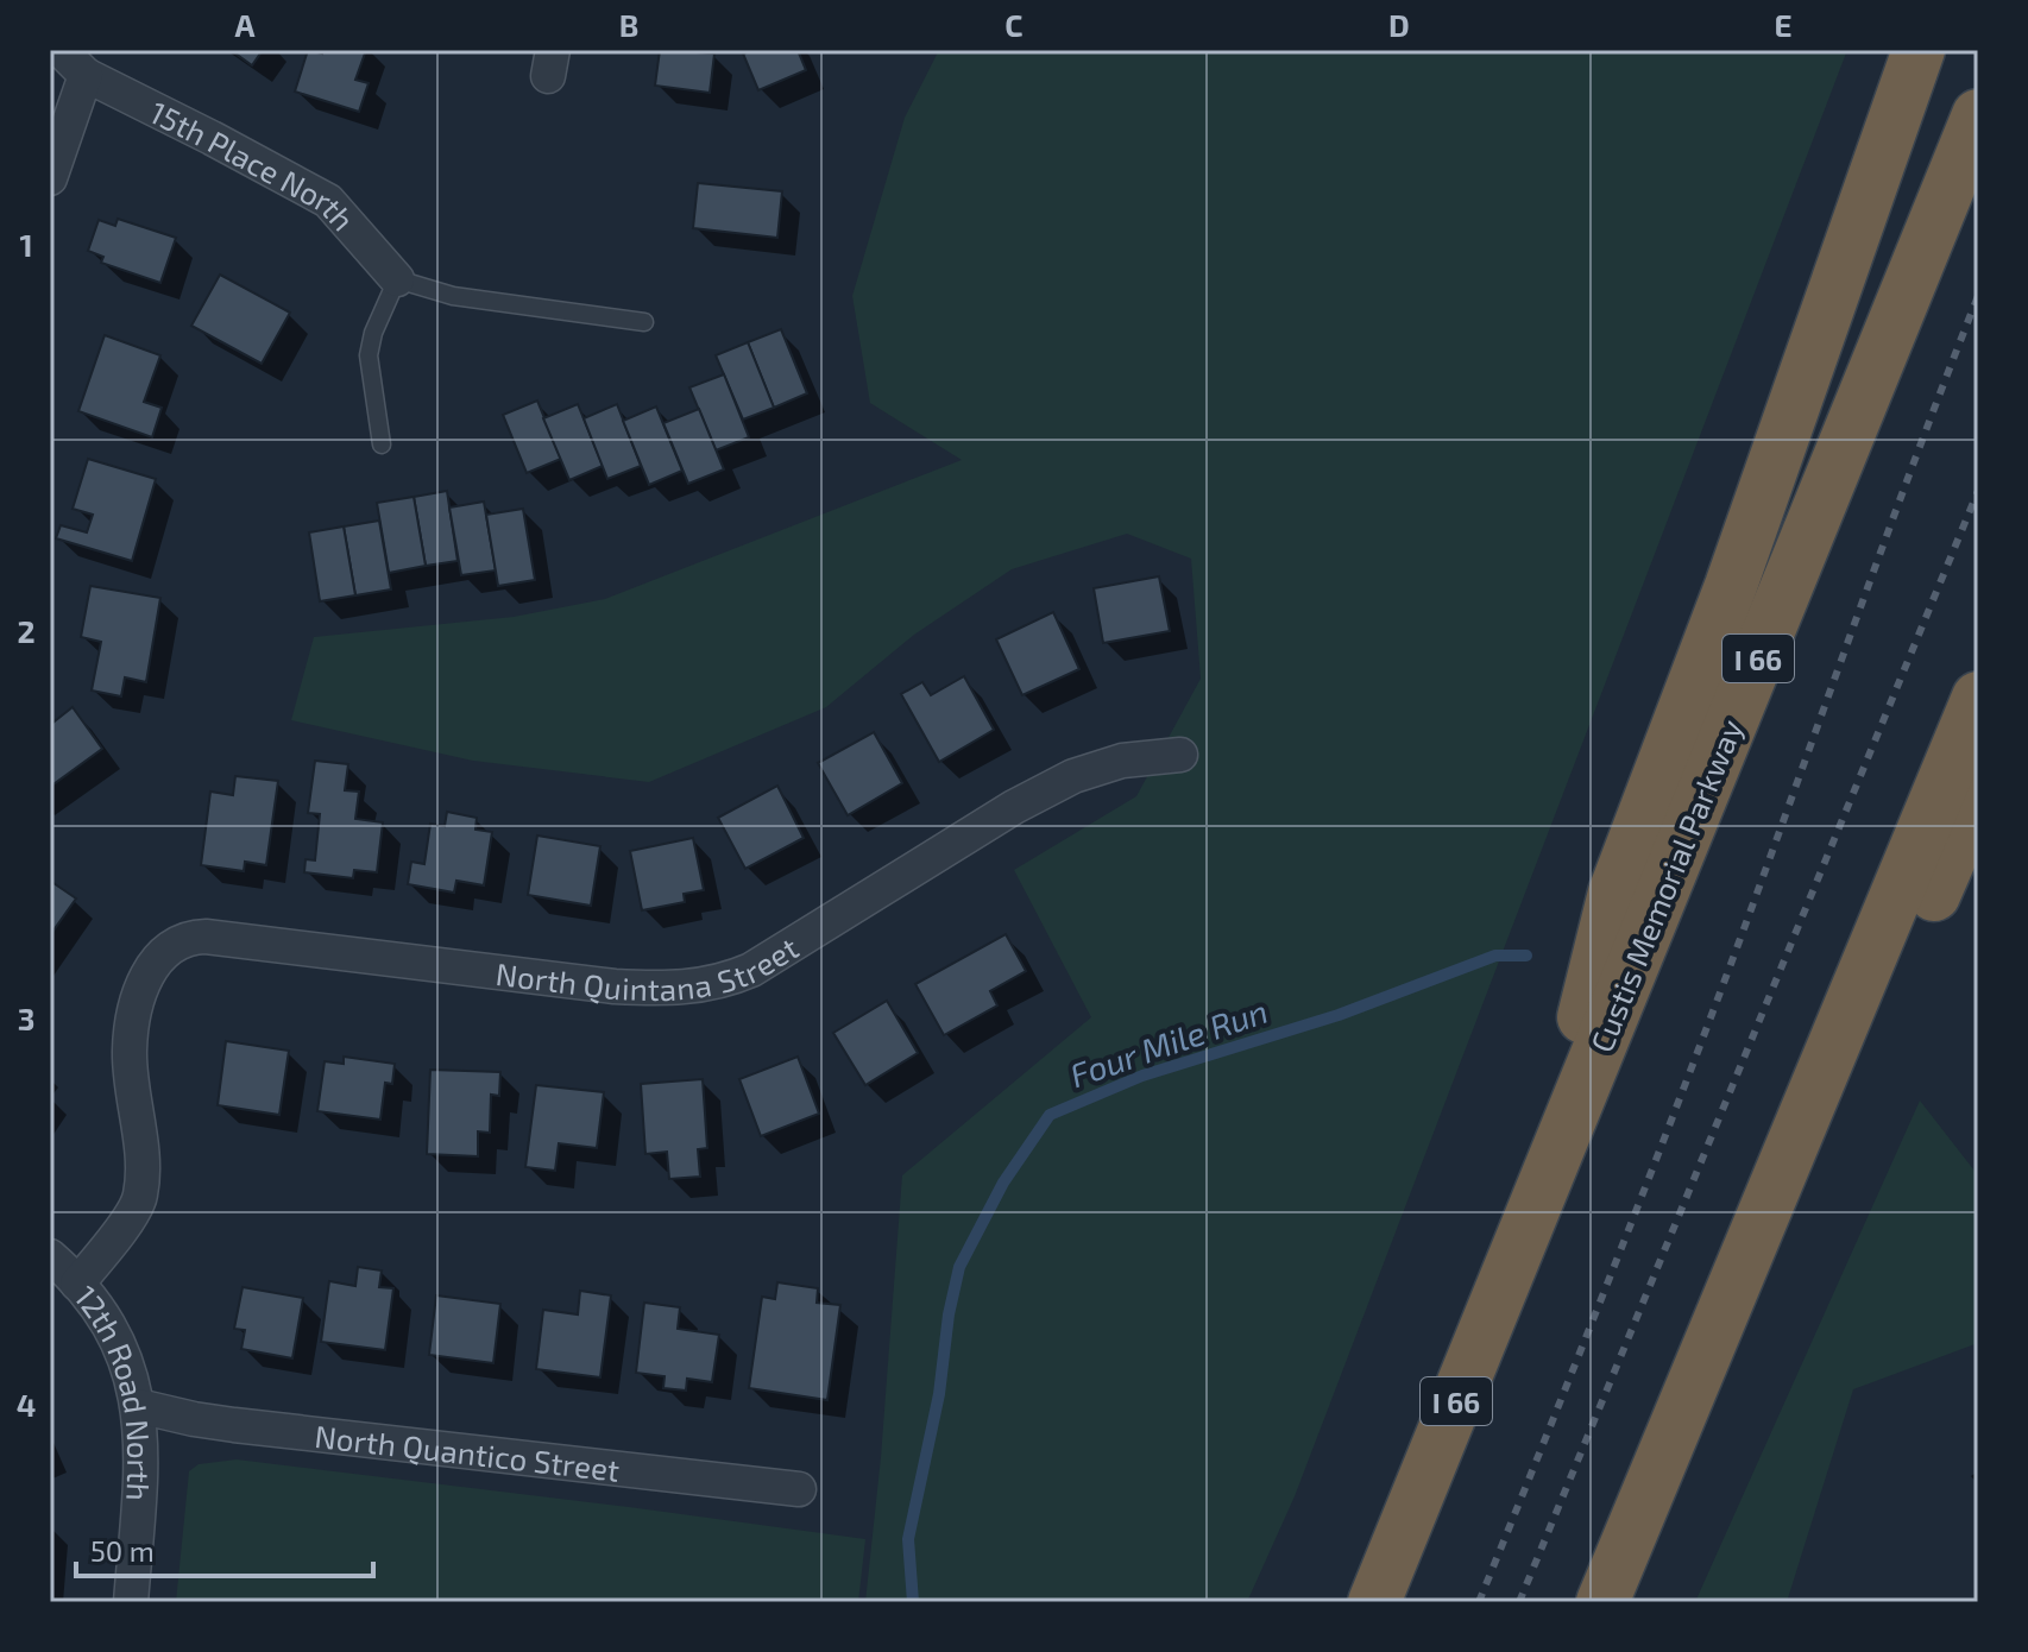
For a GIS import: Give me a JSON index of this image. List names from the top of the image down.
{
  "streets": {
    "highway": ["I 66", "Custis Memorial Parkway"],
    "street": [
      "15th Place North",
      "North Quintana Street",
      "12th Road North",
      "North Quantico Street"
    ]
  },
  "crossings": [
    ["North Quintana Street", "12th Road North"],
    ["12th Road North", "North Quantico Street"]
  ],
  "water": ["Four Mile Run"],
  "scale_bar": "50 m",
  "grid": {
    "columns": [
      "A",
      "B",
      "C",
      "D",
      "E"
    ],
    "rows": [
      "1",
      "2",
      "3",
      "4"
    ]
  }
}
